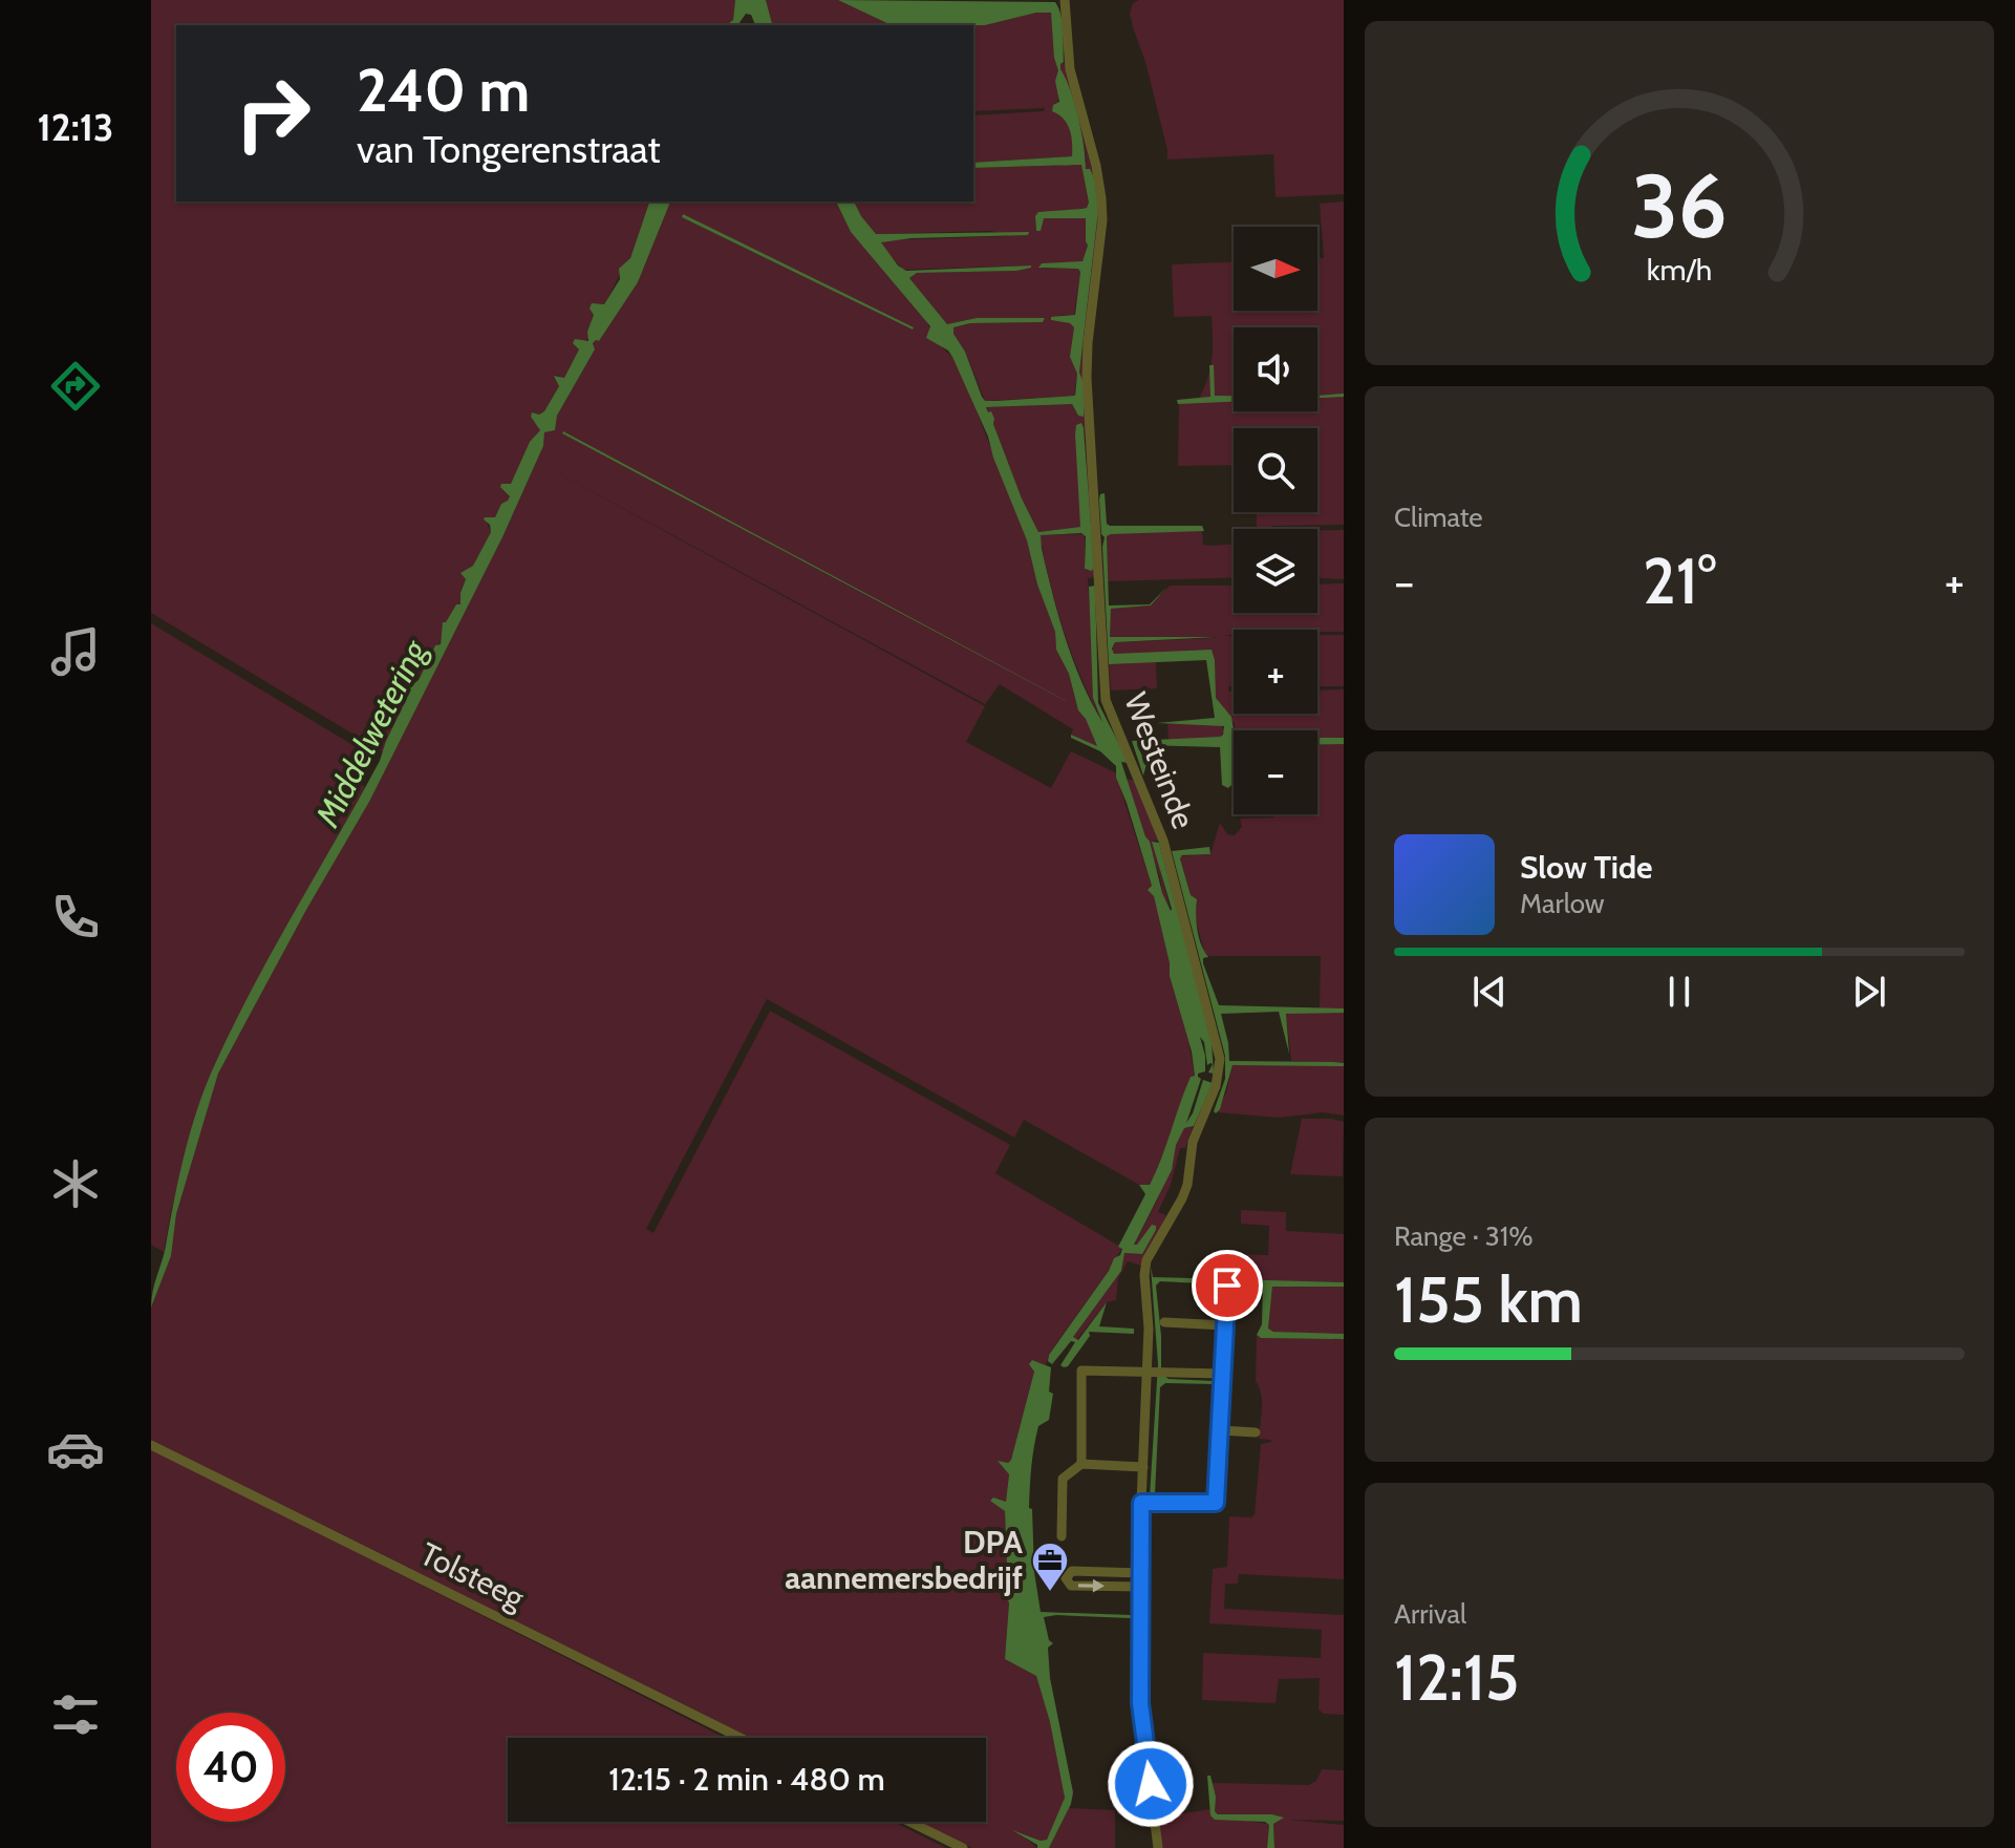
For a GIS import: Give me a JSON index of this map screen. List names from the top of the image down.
{
  "streets": {
    "street": ["Westeinde", "Tolsteeg"]
  },
  "water": ["Middelwetering"],
  "places": {
    "office": ["DPA aannemersbedrijf"]
  },
  "north": "right",
  "page": {
    "tabs": "12:13",
    "turn": ["240 m", "van Tongerenstraat"],
    "map_buttons": ["+", "−"],
    "tile": [
      "Climate",
      ["Range · 31%", "155 km"],
      ["Arrival", "12:15"]
    ],
    "heat": ["−", "21°", "+"],
    "song": ["Slow Tide", "Marlow"],
    "limit": "40",
    "trip": "12:15 · 2 min · 480 m",
    "gauge": ["36", "km/h"]
  }
}
